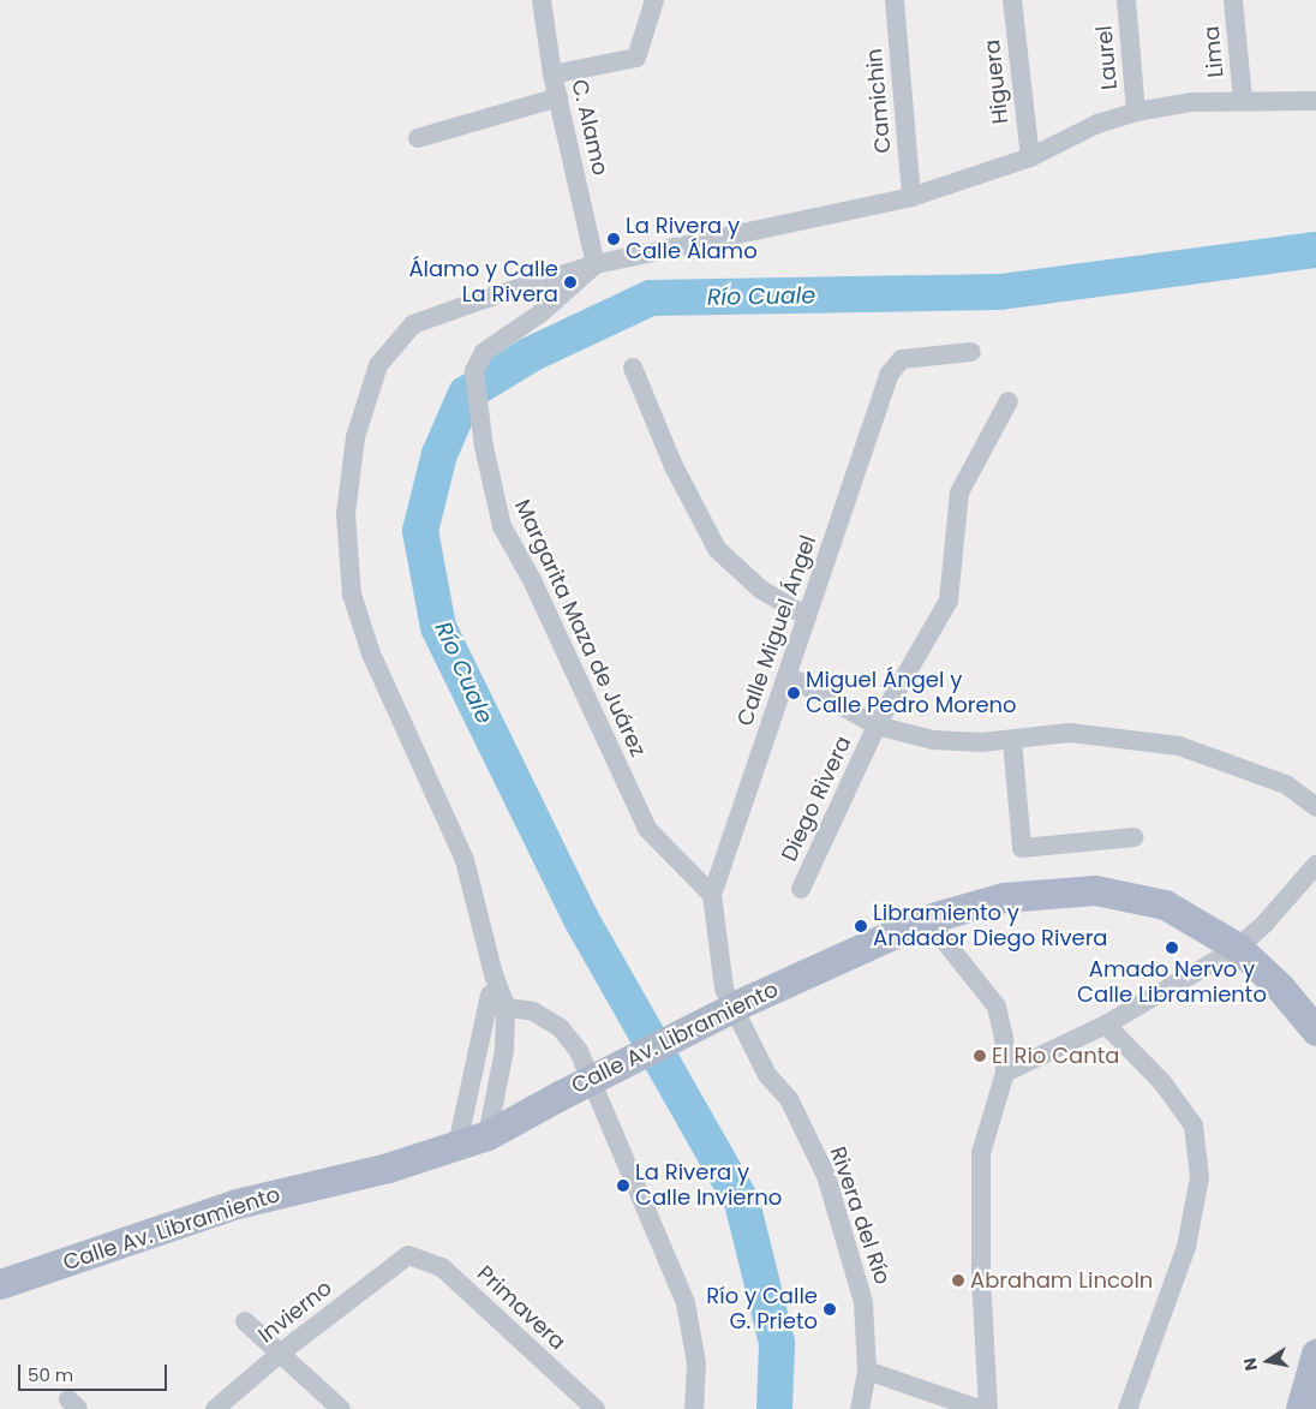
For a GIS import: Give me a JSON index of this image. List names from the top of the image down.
{
  "streets": {
    "main road": ["Calle Av. Libramiento"],
    "street": [
      "Lima",
      "Laurel",
      "Higuera",
      "Camichin",
      "C. Alamo",
      "Margarita Maza de Juárez",
      "Calle Miguel Ángel",
      "Diego Rivera",
      "Rivera del Río",
      "Primavera",
      "Invierno"
    ]
  },
  "crossings": [
    ["C. Alamo", "Margarita Maza de Juárez"],
    ["Margarita Maza de Juárez", "Calle Miguel Ángel"],
    ["Calle Miguel Ángel", "Calle Av. Libramiento"],
    ["Calle Miguel Ángel", "Rivera del Río"],
    ["Calle Av. Libramiento", "Rivera del Río"],
    ["Primavera", "Invierno"]
  ],
  "water": ["Río Cuale"],
  "places": [
    "La Rivera y Calle Álamo",
    "Álamo y Calle La Rivera",
    "Miguel Ángel y Calle Pedro Moreno",
    "Libramiento y Andador Diego Rivera",
    "Amado Nervo y Calle Libramiento",
    "El Rio Canta",
    "La Rivera y Calle Invierno",
    "Abraham Lincoln",
    "Río y Calle G. Prieto"
  ],
  "scale_bar": "50 m",
  "north": "left"
}
